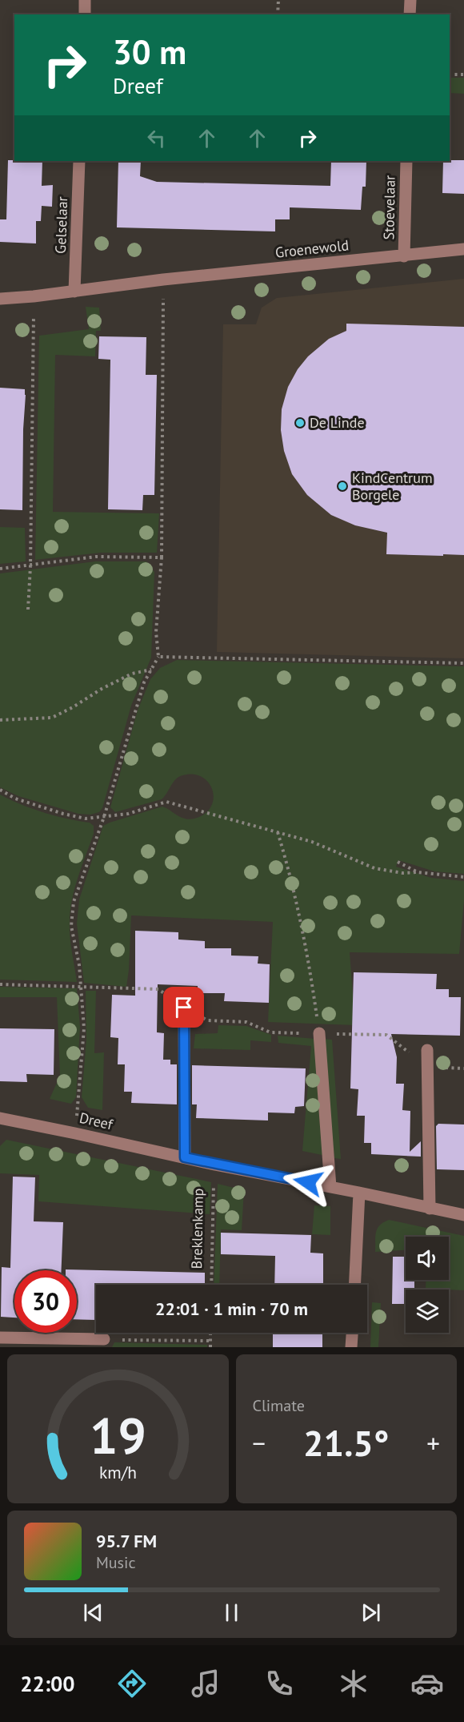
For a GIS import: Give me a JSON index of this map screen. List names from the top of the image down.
{
  "streets": {
    "street": [
      "Stoevelaar",
      "Gelselaar",
      "Groenewold",
      "Dreef"
    ],
    "path": ["Breklenkamp"]
  },
  "crossings": [
    ["Stoevelaar", "Groenewold"],
    ["Gelselaar", "Groenewold"],
    ["Dreef", "Breklenkamp"]
  ],
  "places": ["De Linde", "KindCentrum Borgele"],
  "page": {
    "turn": ["30 m", "Dreef"],
    "limit": "30",
    "trip": "22:01 · 1 min · 70 m",
    "tile": "Climate",
    "heat": ["−", "21.5°", "+"],
    "song": ["95.7 FM", "Music"],
    "tabs": "22:00",
    "gauge": ["19", "km/h"]
  }
}
